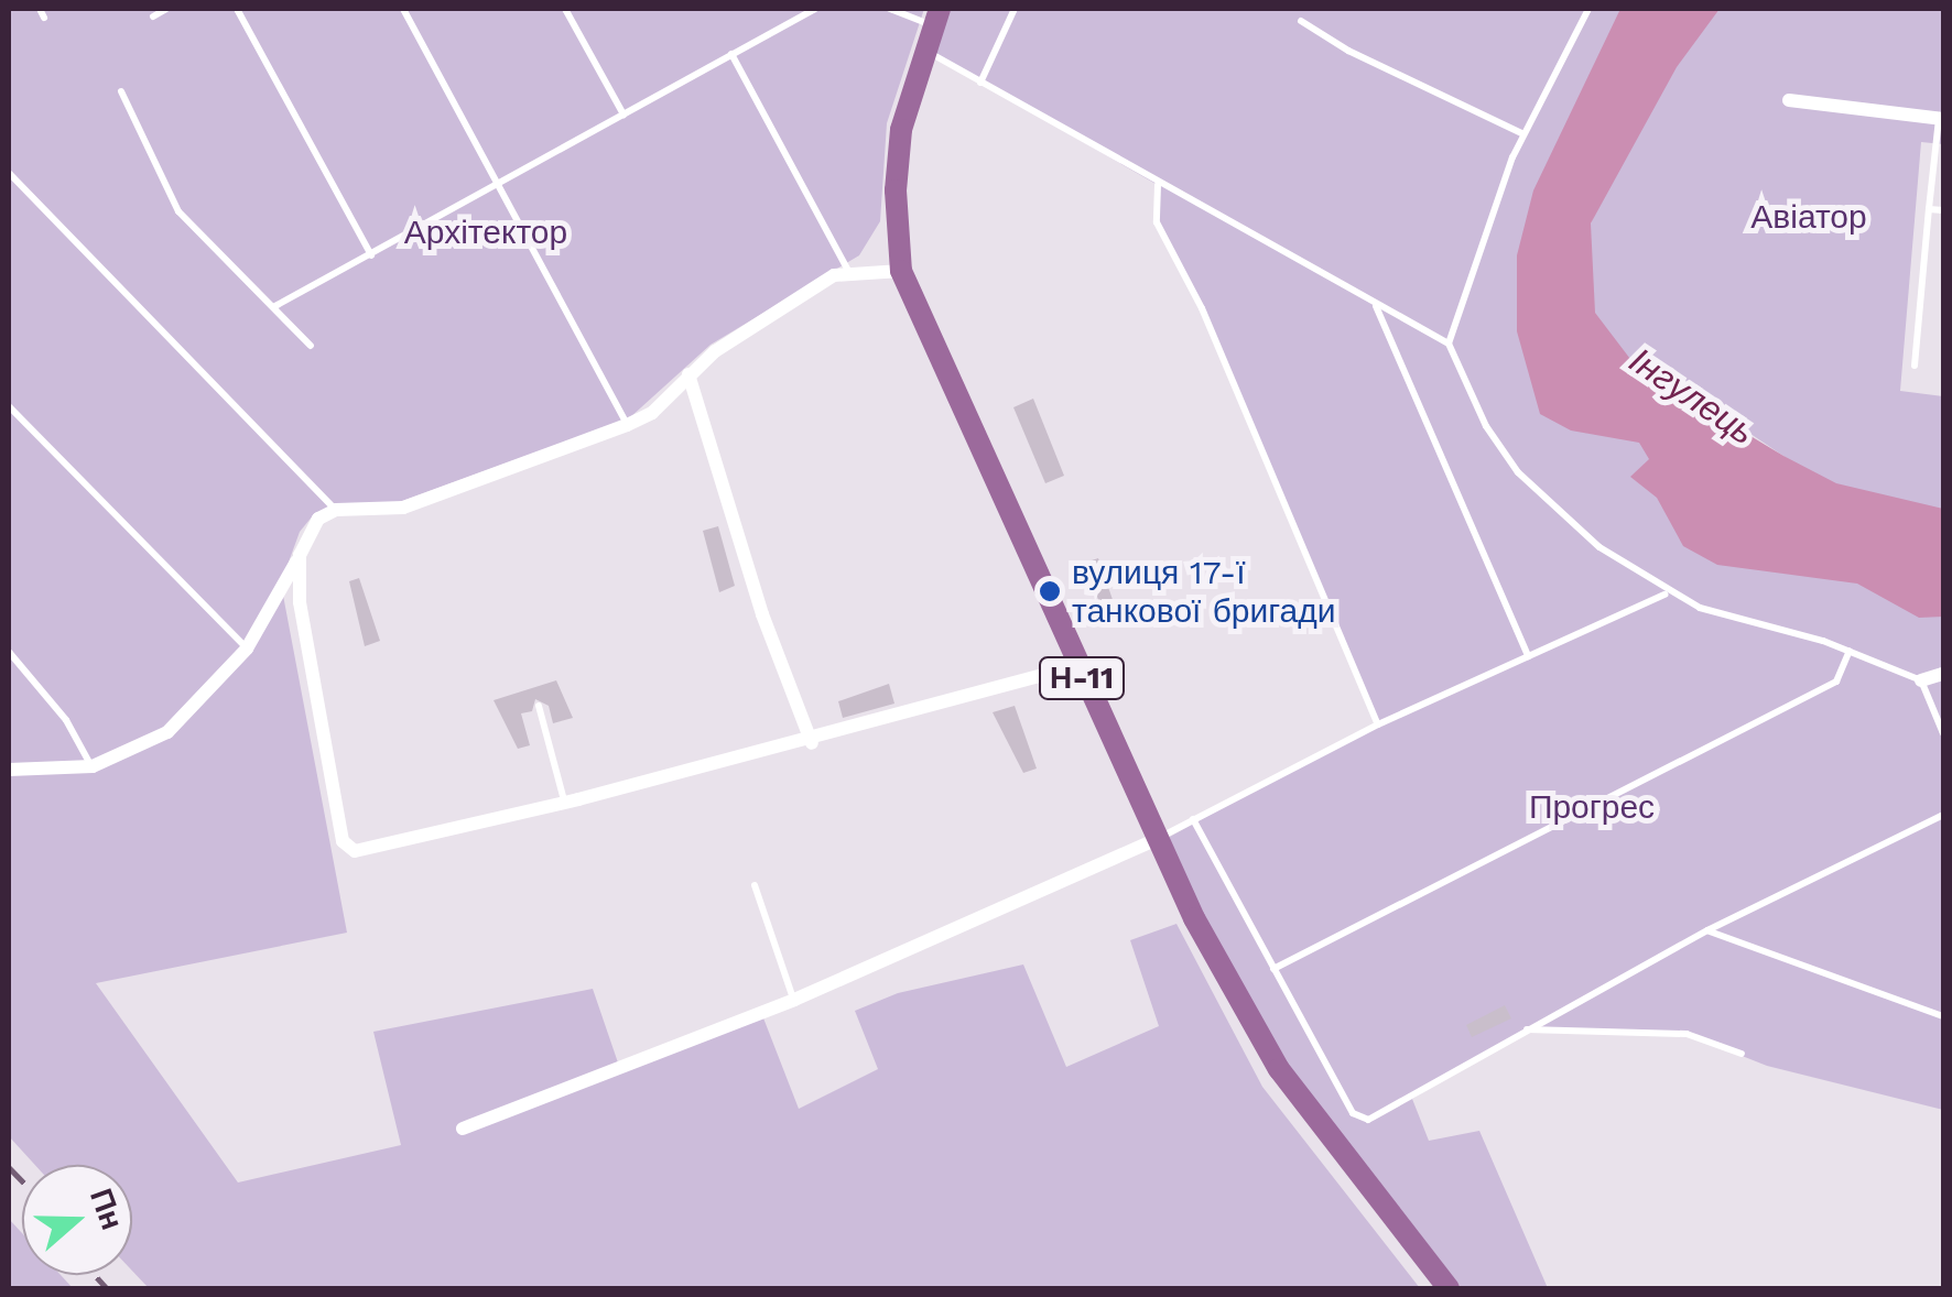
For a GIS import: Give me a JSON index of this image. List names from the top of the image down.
{
  "streets": {
    "main road": ["Н-11"]
  },
  "water": ["Інгулець"],
  "parks": ["Авіатор", "Архітектор", "Прогрес"],
  "places": ["вулиця 17-ї танкової бригади"],
  "north": "right"
}
